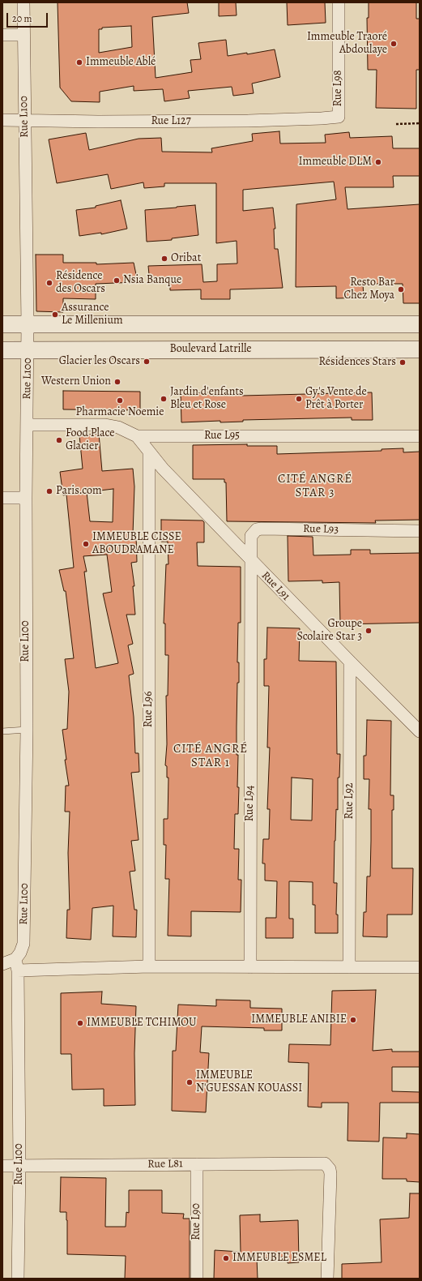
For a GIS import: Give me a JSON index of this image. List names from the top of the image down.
{
  "streets": {
    "main road": ["Boulevard Latrille"],
    "street": [
      "Rue L98",
      "Rue L100",
      "Rue L127",
      "Rue L95",
      "Rue L93",
      "Rue L91",
      "Rue L96",
      "Rue L92",
      "Rue L94",
      "Rue L81",
      "Rue L90"
    ]
  },
  "crossings": [
    ["Rue L98", "Rue L127"],
    ["Rue L100", "Rue L127"],
    ["Rue L100", "Boulevard Latrille"],
    ["Rue L100", "Rue L95"],
    ["Rue L100", "Rue L81"],
    ["Rue L95", "Rue L91"],
    ["Rue L93", "Rue L91"],
    ["Rue L93", "Rue L94"],
    ["Rue L91", "Rue L96"],
    ["Rue L91", "Rue L92"],
    ["Rue L91", "Rue L94"],
    ["Rue L81", "Rue L90"]
  ],
  "districts": ["CITÉ ANGRÉ STAR 3", "CITÉ ANGRÉ STAR 1"],
  "places": [
    "Immeuble Traoré Abdoulaye",
    "Immeuble Ablé",
    "Immeuble DLM",
    "Oribat",
    "Nsia Banque",
    "Résidence des Oscars",
    "Resto Bar Chez Moya",
    "Assurance Le Millenium",
    "Glacier les Oscars",
    "Résidences Stars",
    "Western Union",
    "Jardin d'enfants Bleu et Rose",
    "Gy's Vente de Prêt à Porter",
    "Pharmacie Noemie",
    "Food Place Glacier",
    "Paris.com",
    "IMMEUBLE CISSE ABOUDRAMANE",
    "Groupe Scolaire Star 3",
    "IMMEUBLE ANIBIE",
    "IMMEUBLE TCHIMOU",
    "IMMEUBLE N'GUESSAN KOUASSI",
    "IMMEUBLE ESMEL"
  ],
  "scale_bar": "20 m"
}
